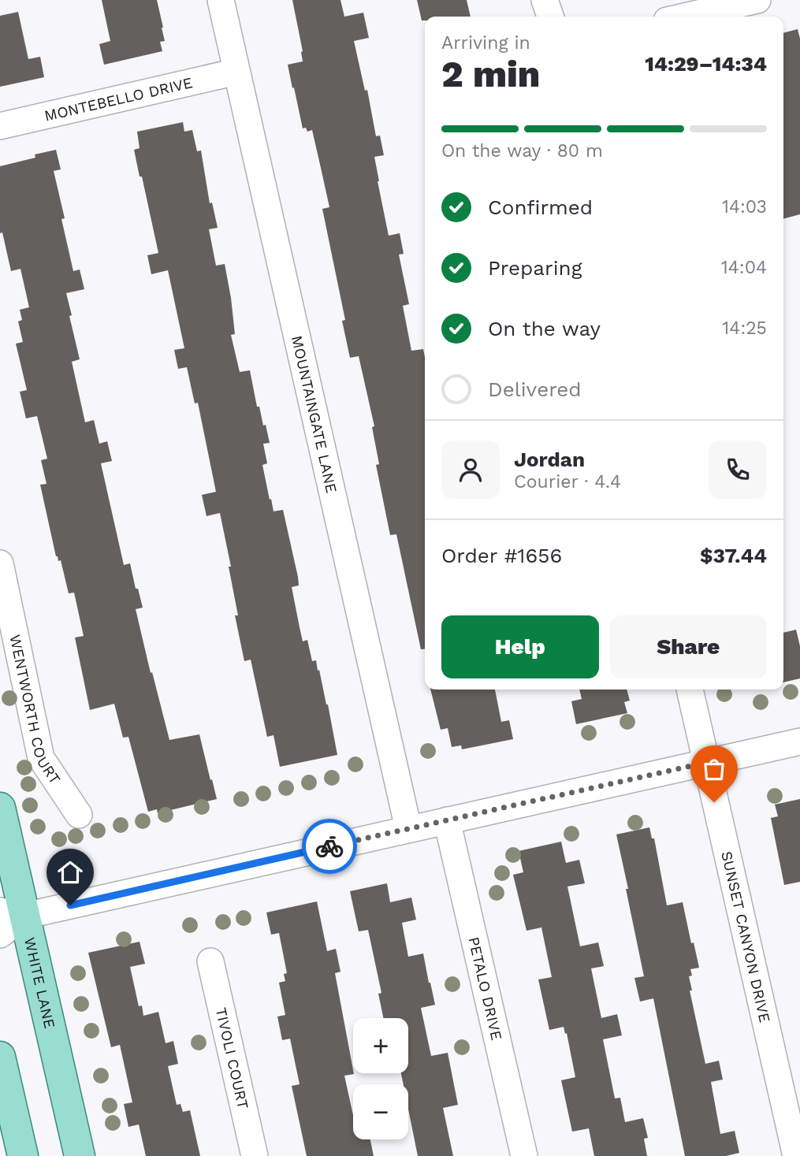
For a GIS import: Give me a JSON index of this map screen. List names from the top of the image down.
{
  "streets": {
    "main road": ["WHITE LANE"],
    "street": [
      "MONTEBELLO DRIVE",
      "MOUNTAINGATE LANE",
      "WENTWORTH COURT",
      "SUNSET CANYON DRIVE",
      "PETALO DRIVE",
      "TIVOLI COURT"
    ]
  },
  "crossings": [
    ["MONTEBELLO DRIVE", "MOUNTAINGATE LANE"]
  ],
  "page": {
    "heading": ["2 min", "Arriving in", "14:29–14:34"],
    "panel": [
      "Jordan",
      "Courier · 4.4",
      "Order #1656",
      "$37.44"
    ],
    "bar": "On the way · 80 m",
    "list": [
      ["Confirmed", "14:03"],
      ["Preparing", "14:04"],
      ["On the way", "14:25"],
      "Delivered"
    ],
    "buttons": ["Help", "Share"],
    "map_buttons": ["+", "−"]
  }
}
